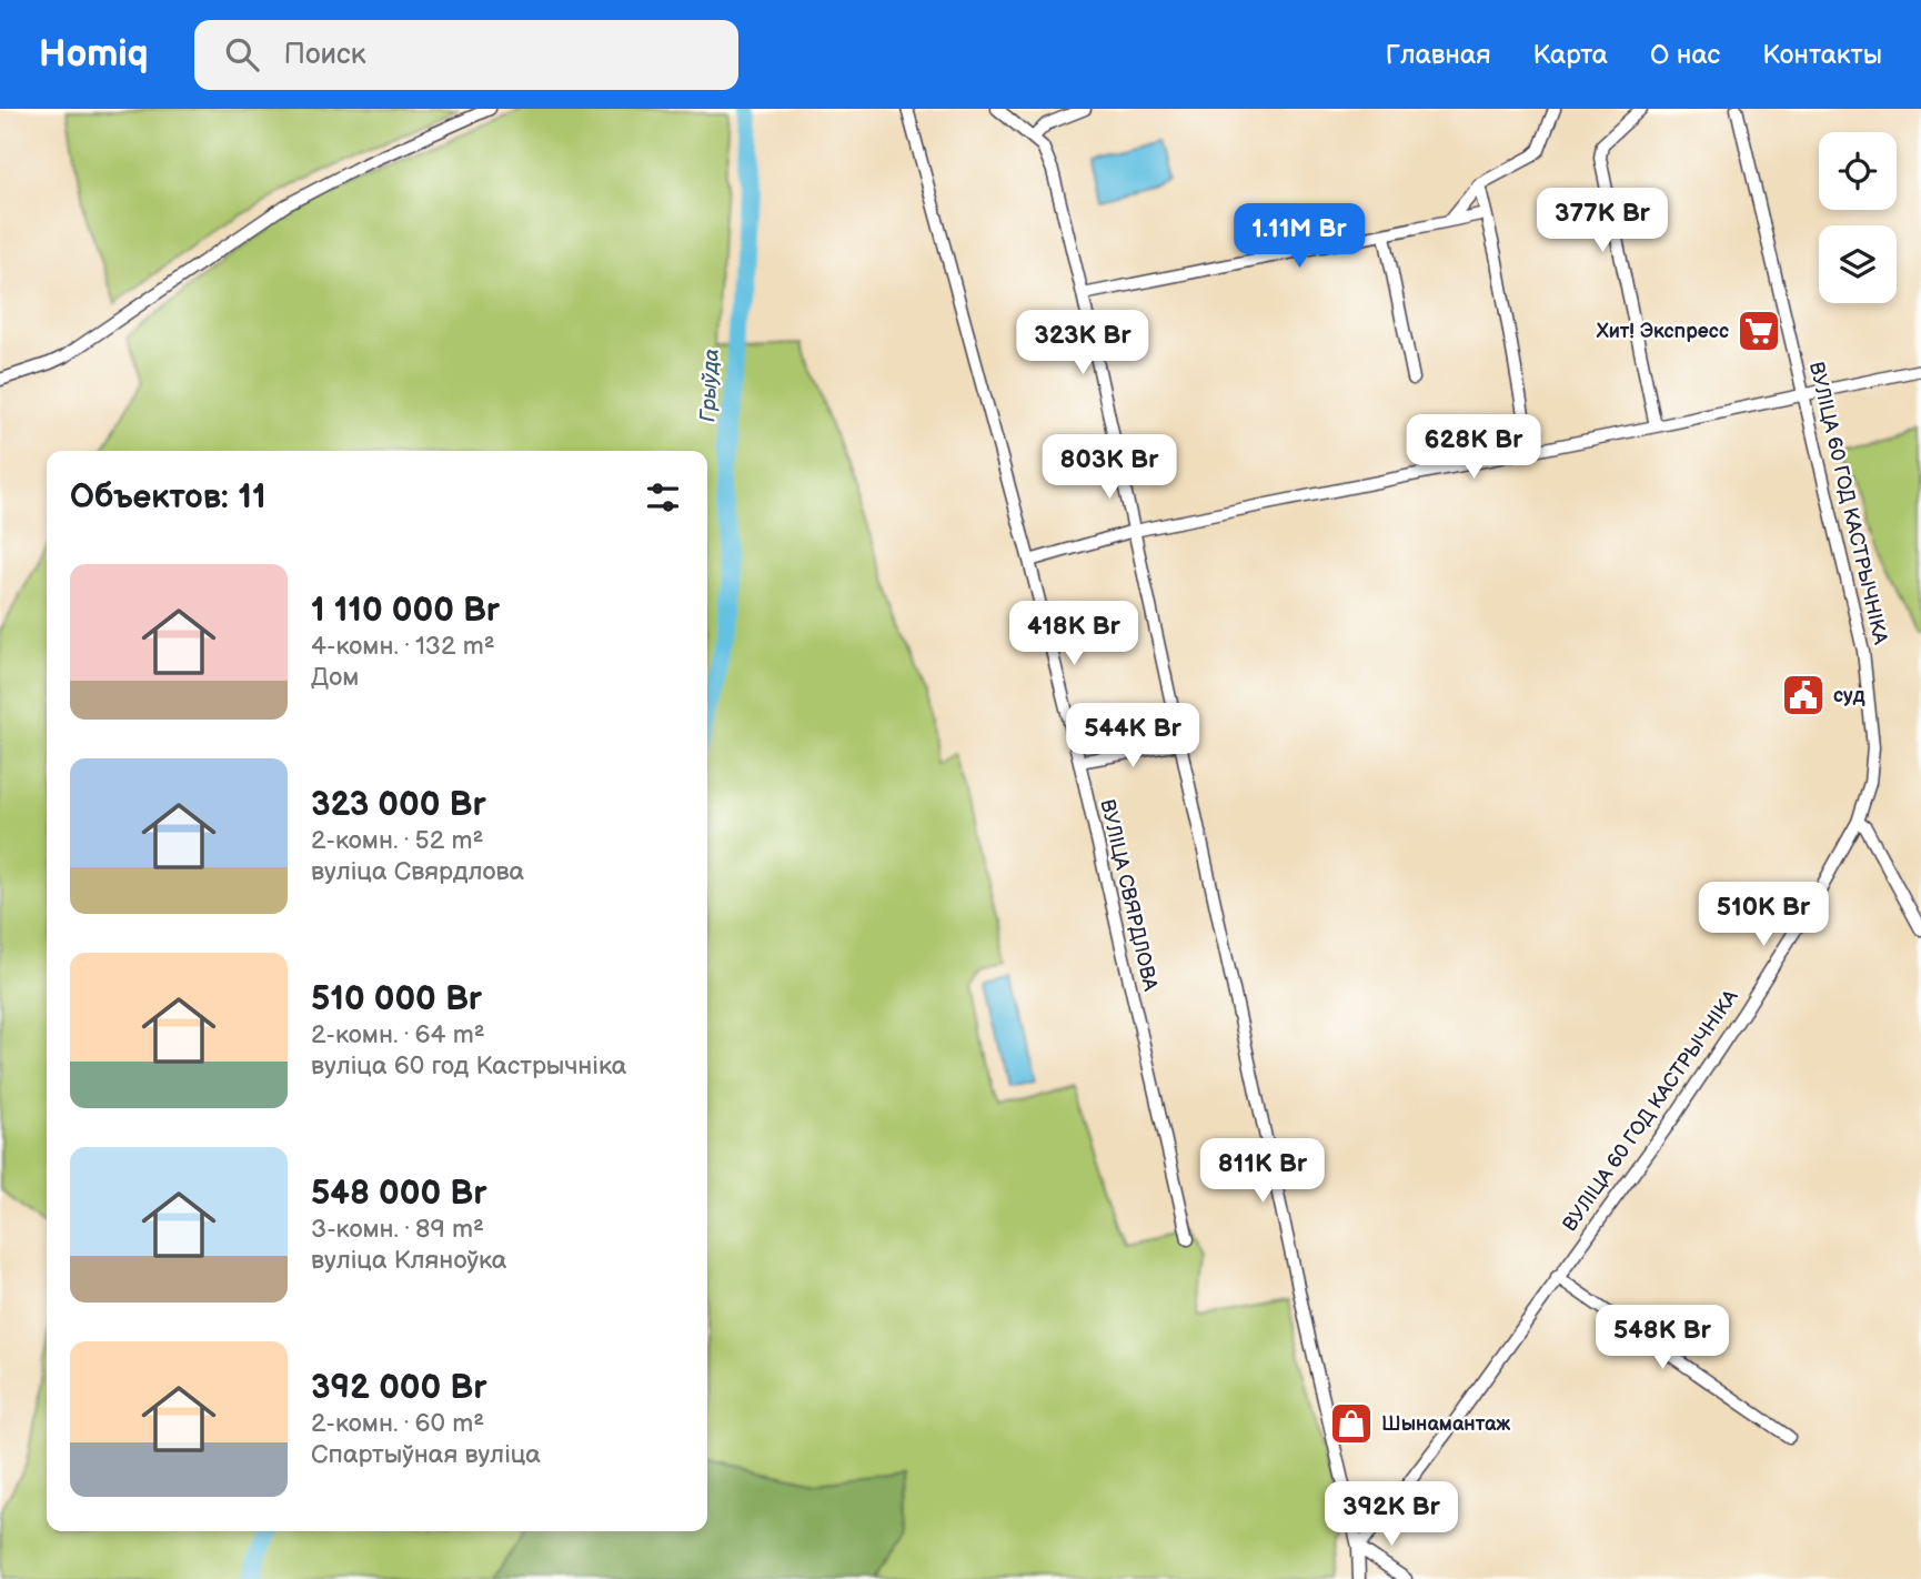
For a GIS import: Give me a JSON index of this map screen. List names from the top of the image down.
{
  "streets": {
    "street": ["ВУЛІЦА 60 ГОД КАСТРЫЧНІКА", "ВУЛІЦА СВЯРДЛОВА"]
  },
  "water": ["Грыўда"],
  "places": {
    "supermarket": ["Хит! Экспресс"],
    "public building": ["суд"],
    "shop": ["Шынамантаж"]
  },
  "page": {
    "header": "Homiq",
    "search": "Поиск",
    "nav": [
      "Главная",
      "Карта",
      "О нас",
      "Контакты"
    ],
    "price": [
      "377K Br",
      "1.11M Br",
      "323K Br",
      "628K Br",
      "803K Br",
      "418K Br",
      "544K Br",
      "510K Br",
      "811K Br",
      "548K Br",
      "392K Br"
    ],
    "heading": "Объектов: 11",
    "list": [
      {
        "name": "1 110 000 Br",
        "note": "4-комн. · 132 m² · Дом"
      },
      {
        "name": "323 000 Br",
        "note": "2-комн. · 52 m² · вуліца Свярдлова"
      },
      {
        "name": "510 000 Br",
        "note": "2-комн. · 64 m² · вуліца 60 год Кастрычніка"
      },
      {
        "name": "548 000 Br",
        "note": "3-комн. · 89 m² · вуліца Кляноўка"
      },
      {
        "name": "392 000 Br",
        "note": "2-комн. · 60 m² · Спартыўная вуліца"
      }
    ]
  }
}
